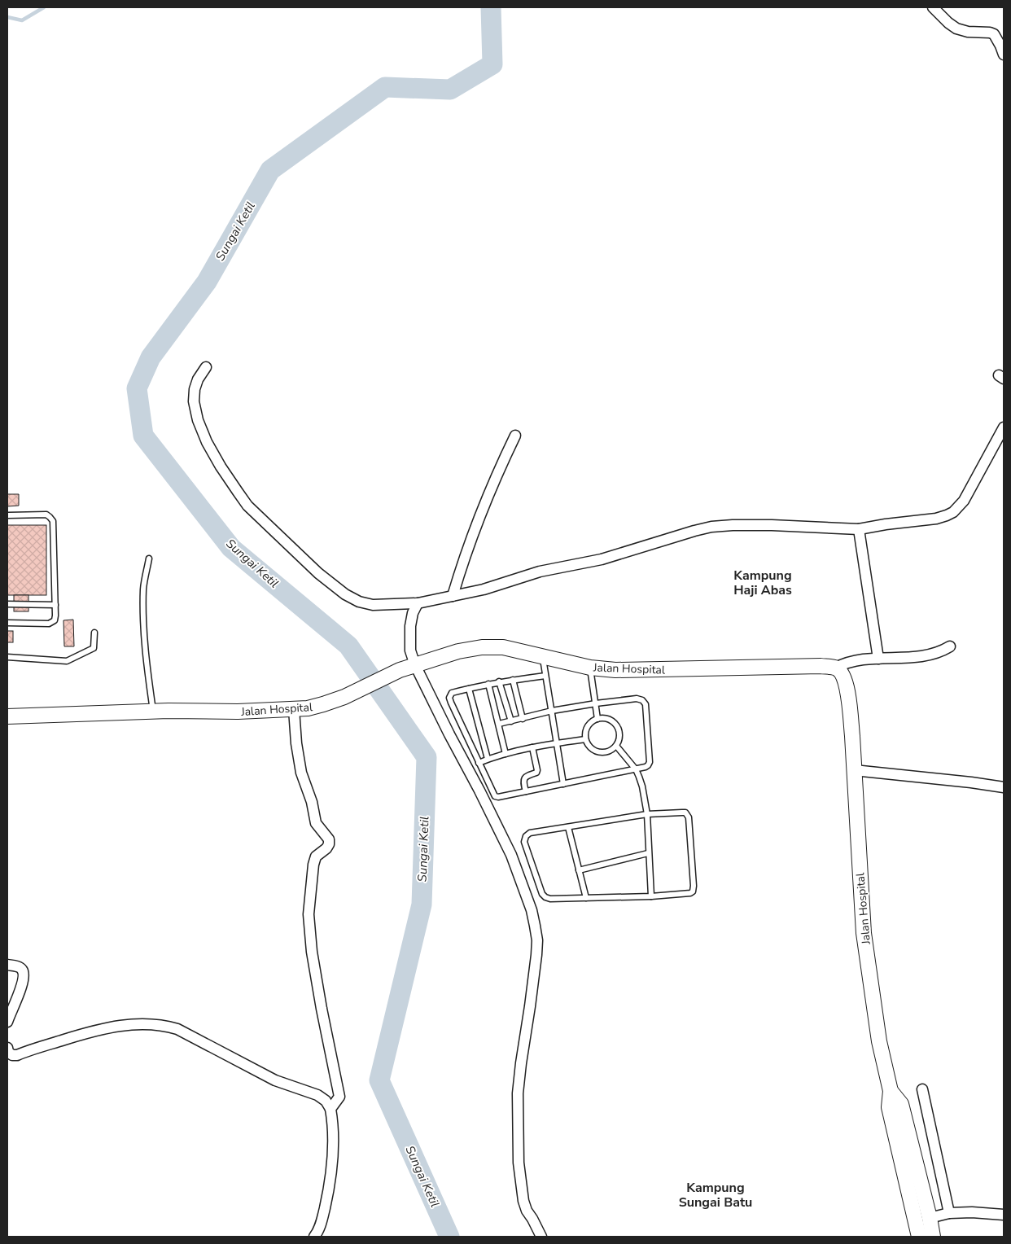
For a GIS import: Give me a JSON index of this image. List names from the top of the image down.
{
  "streets": {
    "main road": ["Jalan Hospital"]
  },
  "districts": ["Kampung Haji Abas", "Kampung Sungai Batu"],
  "water": ["Sungai Ketil"]
}
